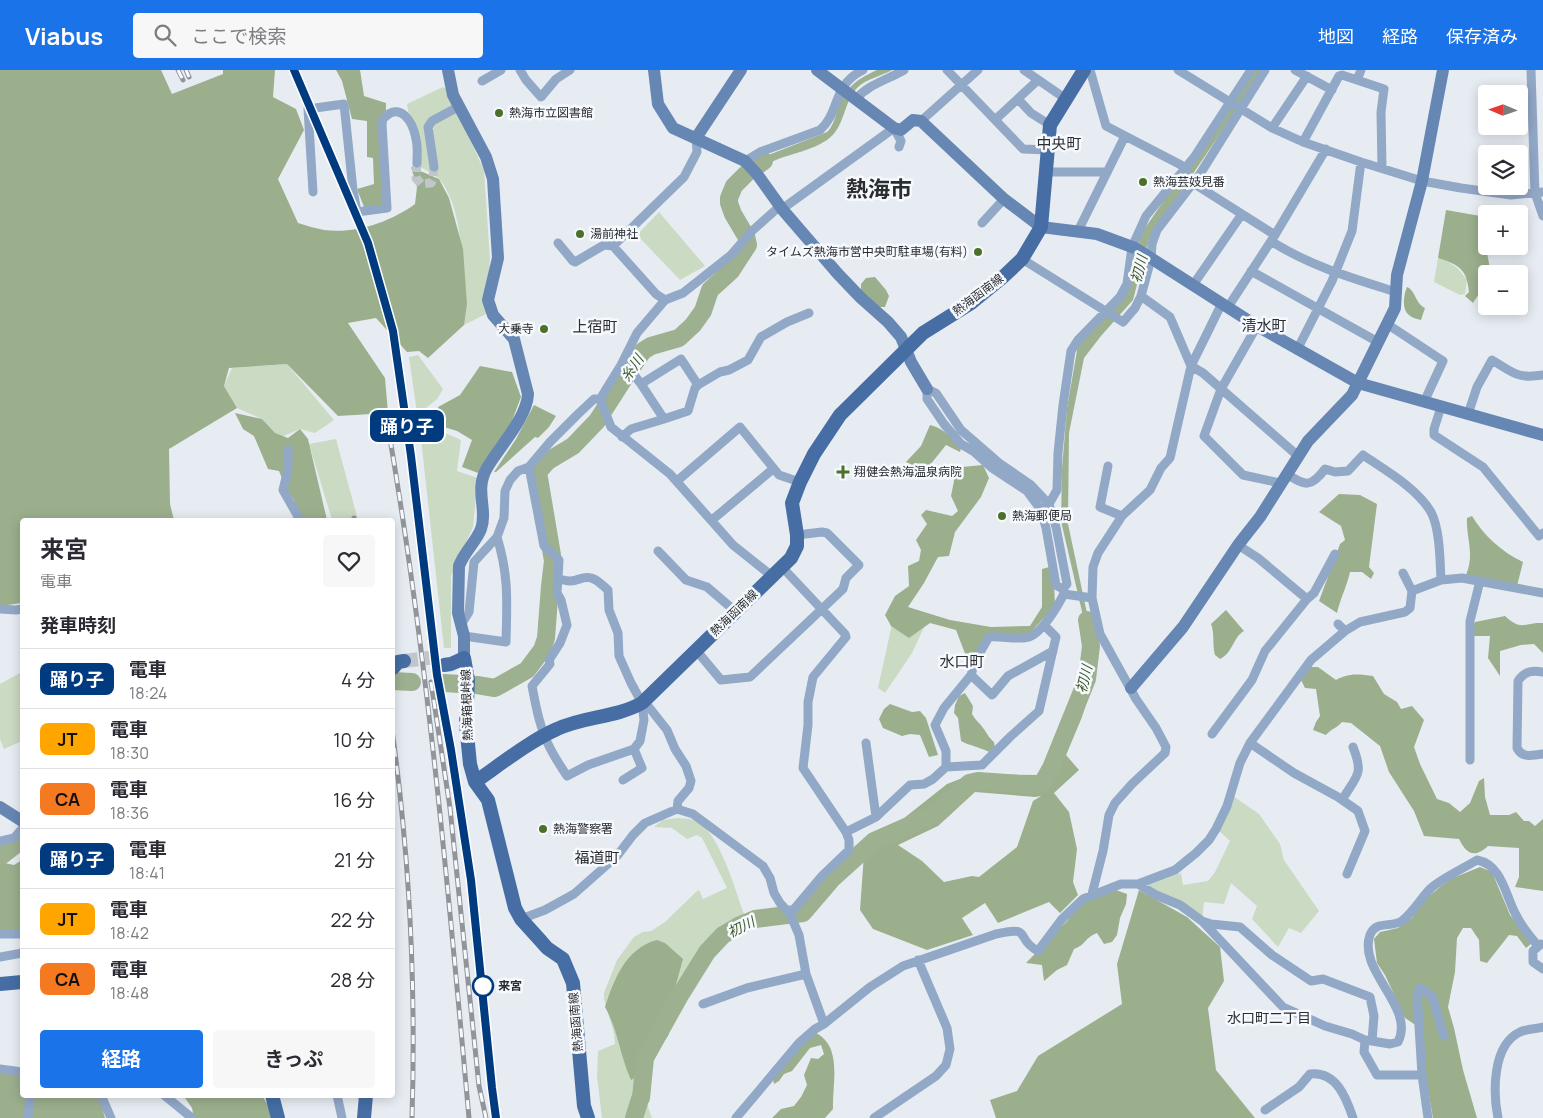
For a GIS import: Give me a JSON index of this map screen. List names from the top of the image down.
{
  "streets": {
    "main road": ["熱海函南線", "熱海箱根峠線"]
  },
  "crossings": [
    ["熱海函南線", "熱海箱根峠線"]
  ],
  "districts": [
    "中央町",
    "熱海市",
    "清水町",
    "上宿町",
    "水口町",
    "福道町",
    "水口町二丁目"
  ],
  "water": ["初川", "糸川"],
  "places": {
    "other": [
      "熱海市立図書館",
      "熱海芸妓見番",
      "湯前神社",
      "タイムズ熱海市営中央町駐車場(有料)",
      "大乗寺",
      "熱海郵便局",
      "熱海警察署",
      "来宮"
    ],
    "health": ["翔健会熱海温泉病院"]
  },
  "north": "left",
  "page": {
    "header": "Viabus",
    "search": "ここで検索",
    "nav": ["地図", "経路", "保存済み"],
    "on_map": "踊り子",
    "map_buttons": ["+", "−"],
    "heading": [
      ["来宮", "電車"],
      "発車時刻"
    ],
    "list": [
      {
        "mark": "踊り子",
        "name": "電車",
        "note": "18:24",
        "value": "4 分"
      },
      {
        "mark": "JT",
        "name": "電車",
        "note": "18:30",
        "value": "10 分"
      },
      {
        "mark": "CA",
        "name": "電車",
        "note": "18:36",
        "value": "16 分"
      },
      {
        "mark": "踊り子",
        "name": "電車",
        "note": "18:41",
        "value": "21 分"
      },
      {
        "mark": "JT",
        "name": "電車",
        "note": "18:42",
        "value": "22 分"
      },
      {
        "mark": "CA",
        "name": "電車",
        "note": "18:48",
        "value": "28 分"
      }
    ],
    "buttons": ["経路", "きっぷ"]
  }
}
